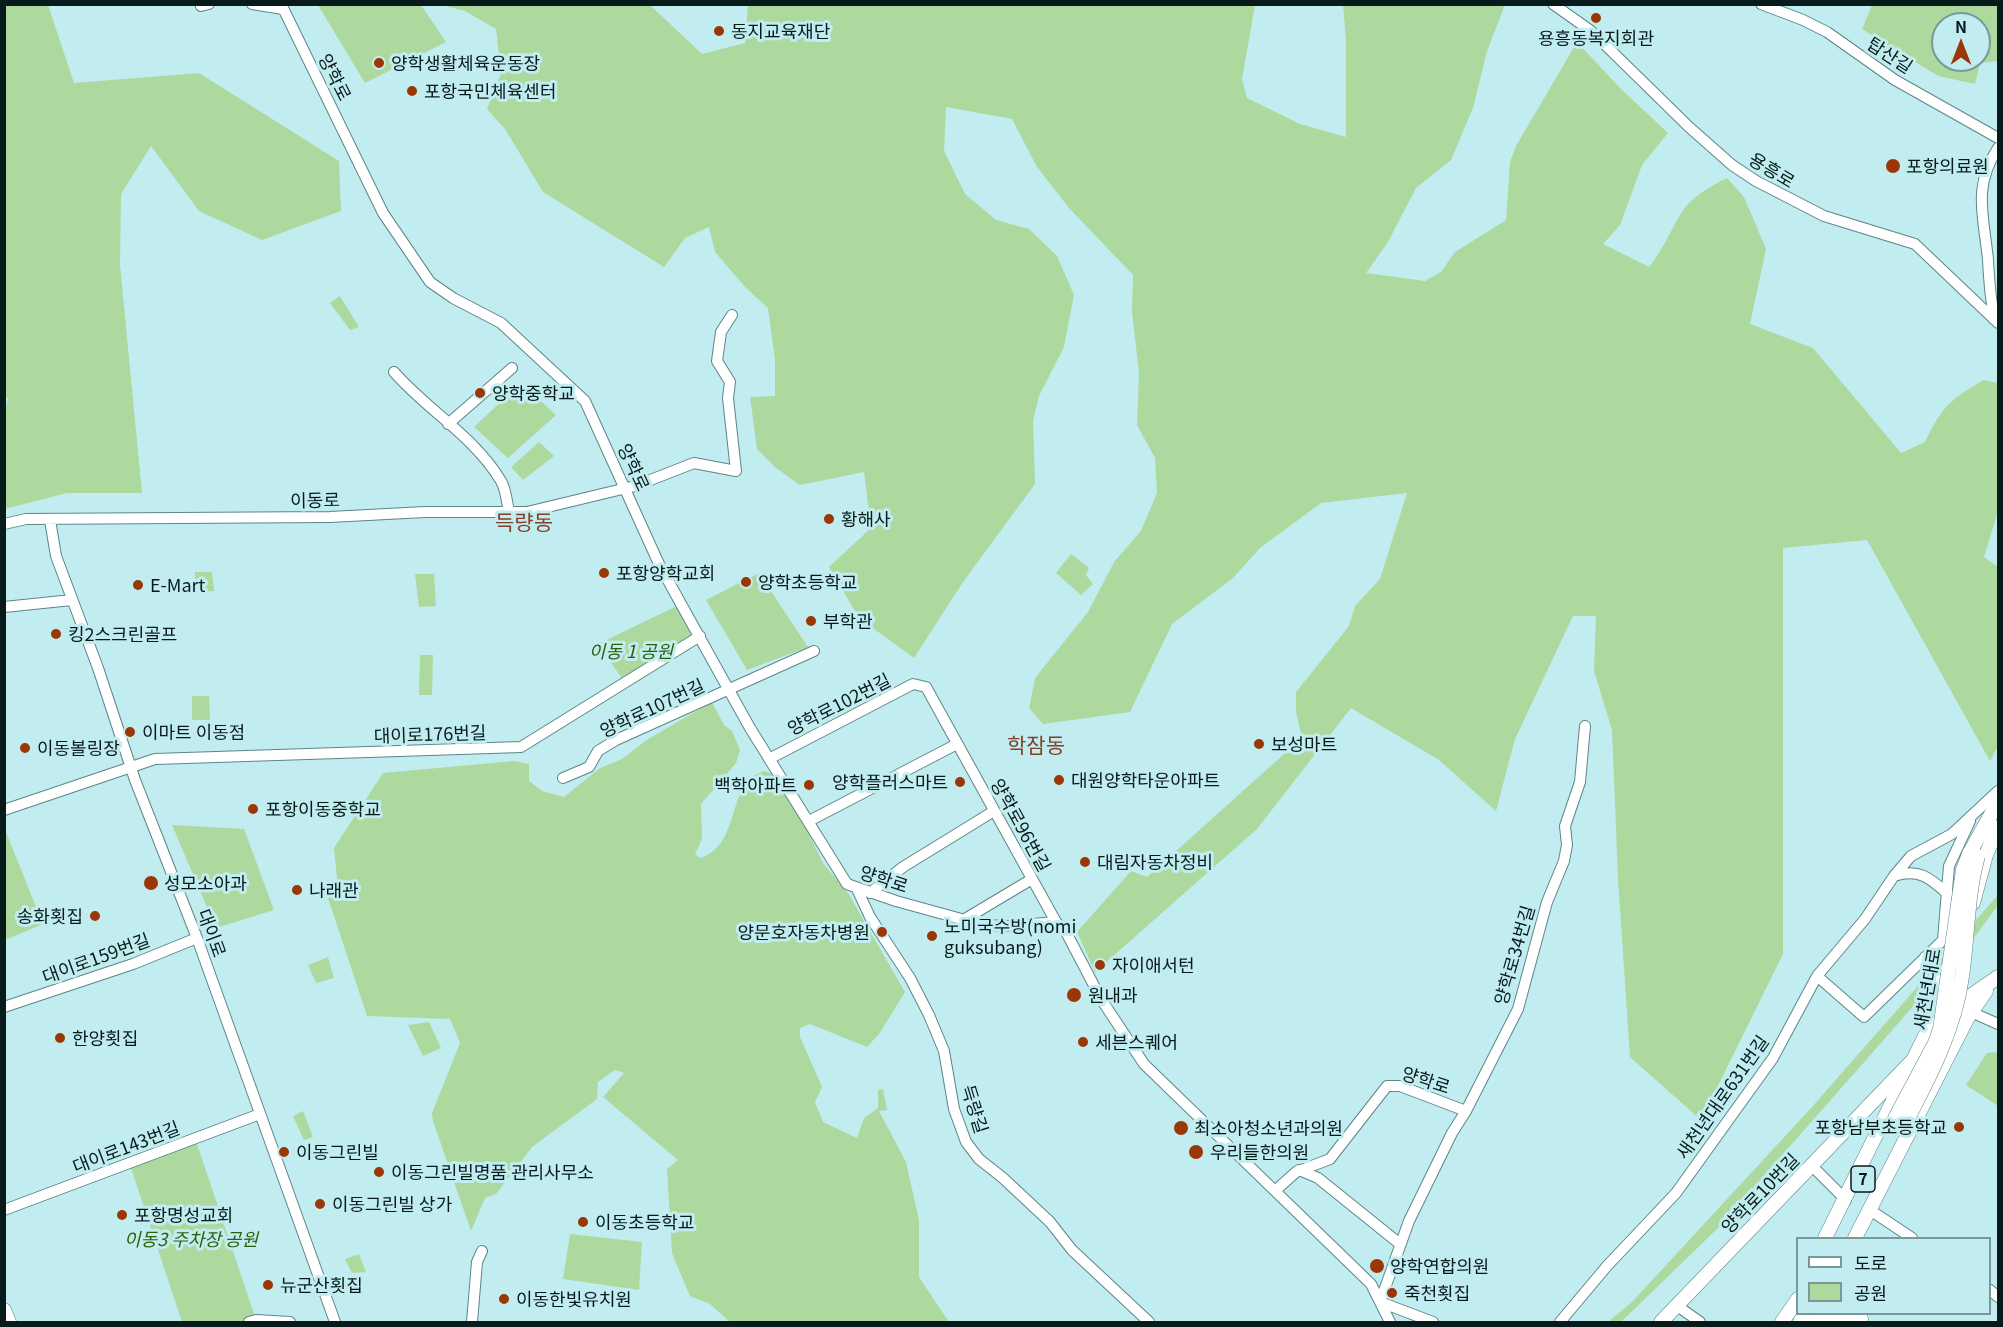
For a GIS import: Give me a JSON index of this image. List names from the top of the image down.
{
  "streets": {
    "main road": ["새천년대로", "7", "양학로10번길"],
    "street": [
      "탑산길",
      "양학로",
      "용흥로",
      "이동로",
      "양학로102번길",
      "양학로107번길",
      "대이로176번길",
      "양학로96번길",
      "대이로",
      "양학로34번길",
      "대이로159번길",
      "새천년대로631번길",
      "득량길",
      "대이로143번길"
    ]
  },
  "crossings": [
    ["양학로", "이동로"],
    ["양학로", "양학로102번길"],
    ["양학로", "양학로107번길"],
    ["양학로", "대이로176번길"],
    ["양학로", "양학로96번길"],
    ["양학로", "양학로34번길"],
    ["양학로", "득량길"],
    ["이동로", "대이로"],
    ["양학로102번길", "양학로96번길"],
    ["대이로176번길", "대이로"],
    ["대이로", "대이로159번길"],
    ["대이로", "대이로143번길"]
  ],
  "districts": ["득량동", "학잠동"],
  "parks": ["이동 1 공원", "이동3 주차장 공원"],
  "places": [
    "용흥동복지회관",
    "동지교육재단",
    "양학생활체육운동장",
    "포항국민체육센터",
    "포항의료원",
    "양학중학교",
    "황해사",
    "포항양학교회",
    "양학초등학교",
    "E-Mart",
    "부학관",
    "킹2스크린골프",
    "이마트 이동점",
    "보성마트",
    "이동볼링장",
    "대원양학타운아파트",
    "양학플러스마트",
    "백학아파트",
    "포항이동중학교",
    "대림자동차정비",
    "성모소아과",
    "나래관",
    "송화횟집",
    "양문호자동차병원",
    "노미국수방(nomi guksubang)",
    "자이애서턴",
    "원내과",
    "한양횟집",
    "세븐스퀘어",
    "포항남부초등학교",
    "최소아청소년과의원",
    "이동그린빌",
    "우리들한의원",
    "이동그린빌명품 관리사무소",
    "이동그린빌 상가",
    "포항명성교회",
    "이동초등학교",
    "양학연합의원",
    "뉴군산횟집",
    "죽천횟집",
    "이동한빛유치원"
  ],
  "legend": ["도로", "공원"],
  "north": "top"
}
